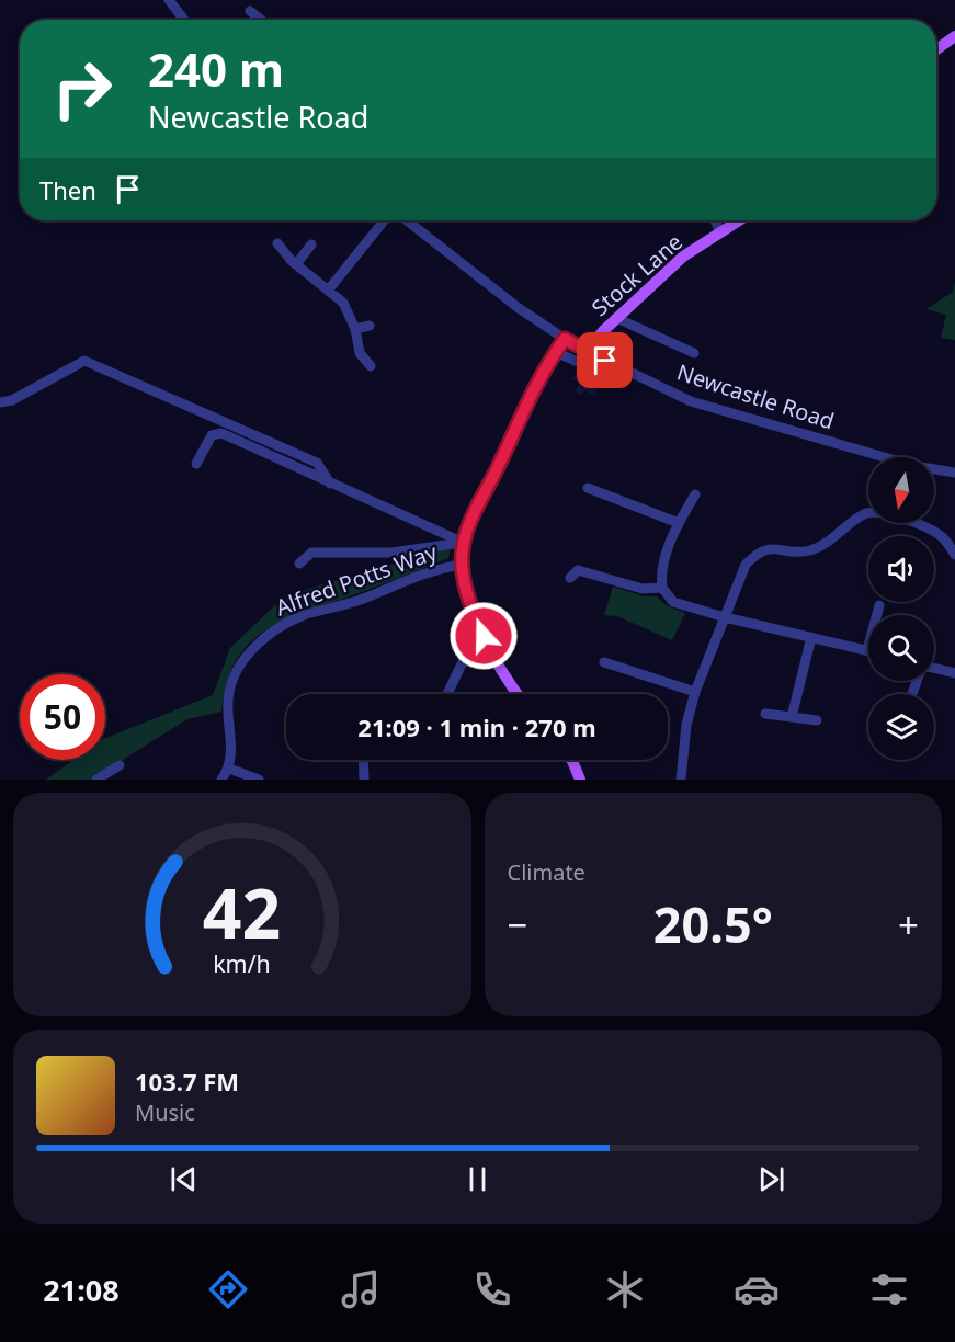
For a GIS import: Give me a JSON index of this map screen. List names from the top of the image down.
{
  "streets": {
    "main road": ["Stock Lane", "Newcastle Road"],
    "street": ["Alfred Potts Way"]
  },
  "crossings": [
    ["Stock Lane", "Newcastle Road"]
  ],
  "north": "bottom",
  "page": {
    "turn": ["240 m", "Newcastle Road"],
    "then": "Then",
    "limit": "50",
    "trip": "21:09 · 1 min · 270 m",
    "tile": "Climate",
    "heat": ["−", "20.5°", "+"],
    "song": ["103.7 FM", "Music"],
    "tabs": "21:08",
    "gauge": ["42", "km/h"]
  }
}
